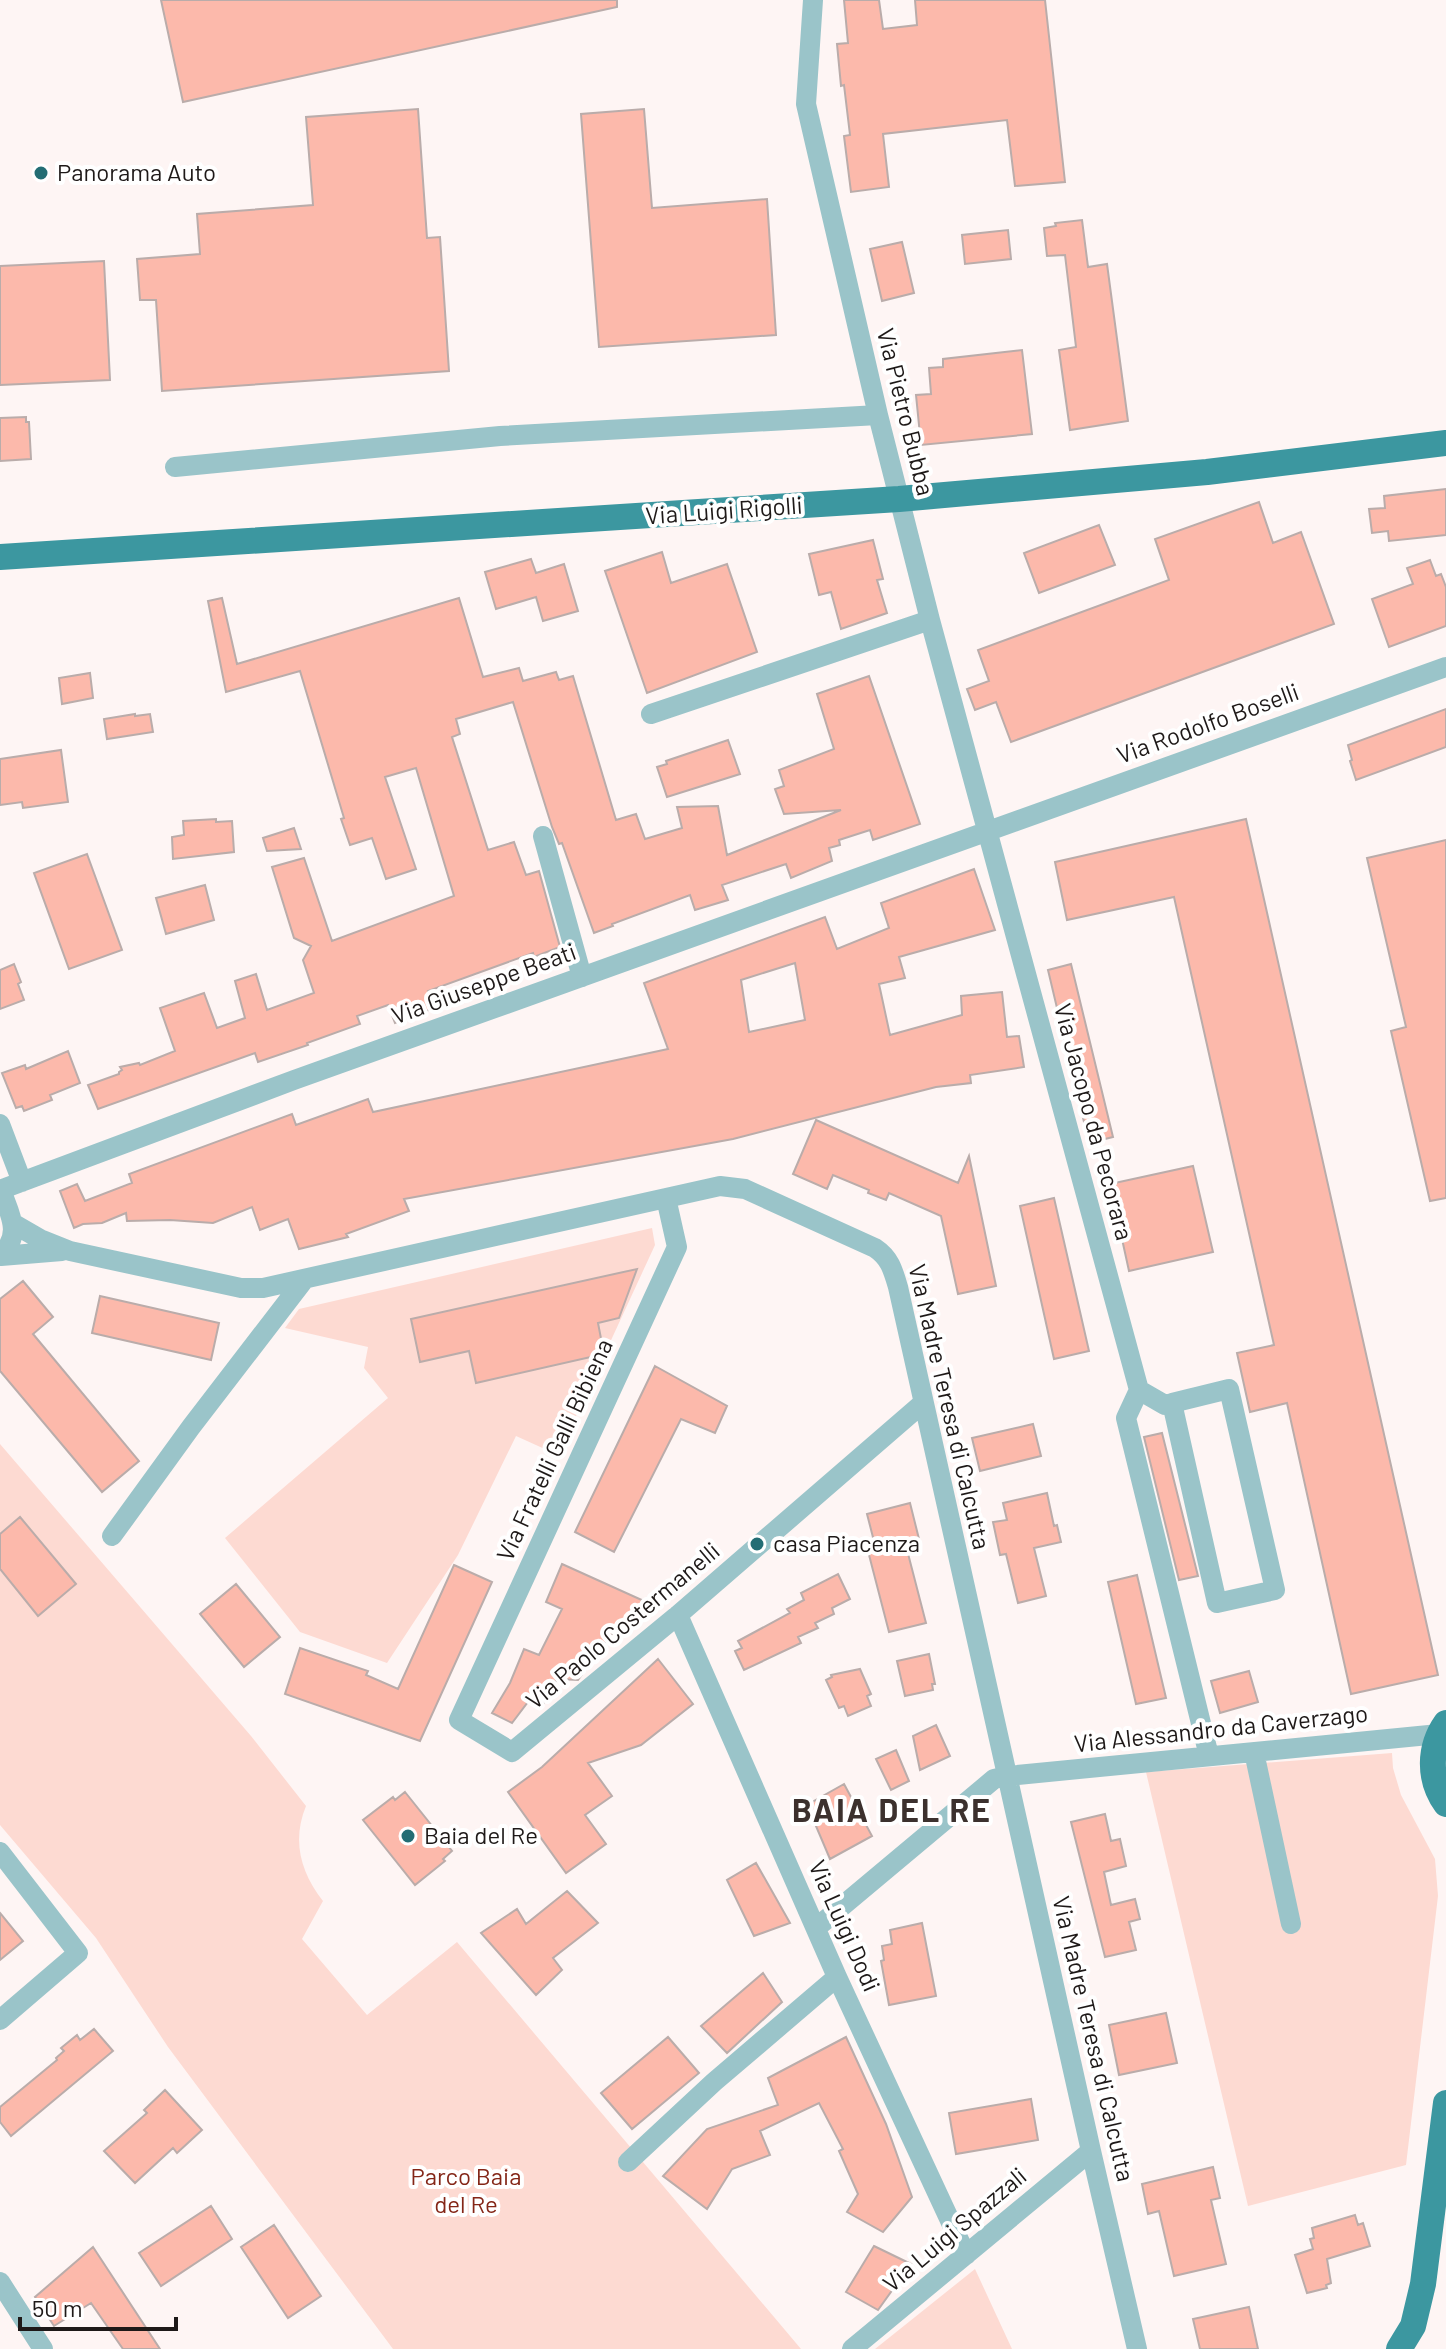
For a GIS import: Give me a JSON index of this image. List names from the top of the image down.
{
  "streets": {
    "main road": ["Via Luigi Rigolli"],
    "street": [
      "Via Pietro Bubba",
      "Via Rodolfo Boselli",
      "Via Giuseppe Beati",
      "Via Jacopo da Pecorara",
      "Via Madre Teresa di Calcutta",
      "Via Fratelli Galli Bibiena",
      "Via Paolo Costermanelli",
      "Via Alessandro da Caverzago",
      "Via Luigi Dodi",
      "Via Luigi Spazzali"
    ]
  },
  "crossings": [
    ["Via Pietro Bubba", "Via Luigi Rigolli"],
    ["Via Pietro Bubba", "Via Rodolfo Boselli"],
    ["Via Pietro Bubba", "Via Giuseppe Beati"],
    ["Via Pietro Bubba", "Via Jacopo da Pecorara"],
    ["Via Rodolfo Boselli", "Via Giuseppe Beati"],
    ["Via Rodolfo Boselli", "Via Jacopo da Pecorara"],
    ["Via Giuseppe Beati", "Via Jacopo da Pecorara"],
    ["Via Madre Teresa di Calcutta", "Via Fratelli Galli Bibiena"],
    ["Via Madre Teresa di Calcutta", "Via Paolo Costermanelli"],
    ["Via Madre Teresa di Calcutta", "Via Alessandro da Caverzago"],
    ["Via Madre Teresa di Calcutta", "Via Luigi Spazzali"],
    ["Via Fratelli Galli Bibiena", "Via Paolo Costermanelli"],
    ["Via Paolo Costermanelli", "Via Luigi Dodi"],
    ["Via Luigi Dodi", "Via Luigi Spazzali"]
  ],
  "districts": ["BAIA DEL RE"],
  "parks": ["Parco Baia del Re"],
  "places": ["Panorama Auto", "casa Piacenza", "Baia del Re"],
  "scale_bar": "50 m"
}
